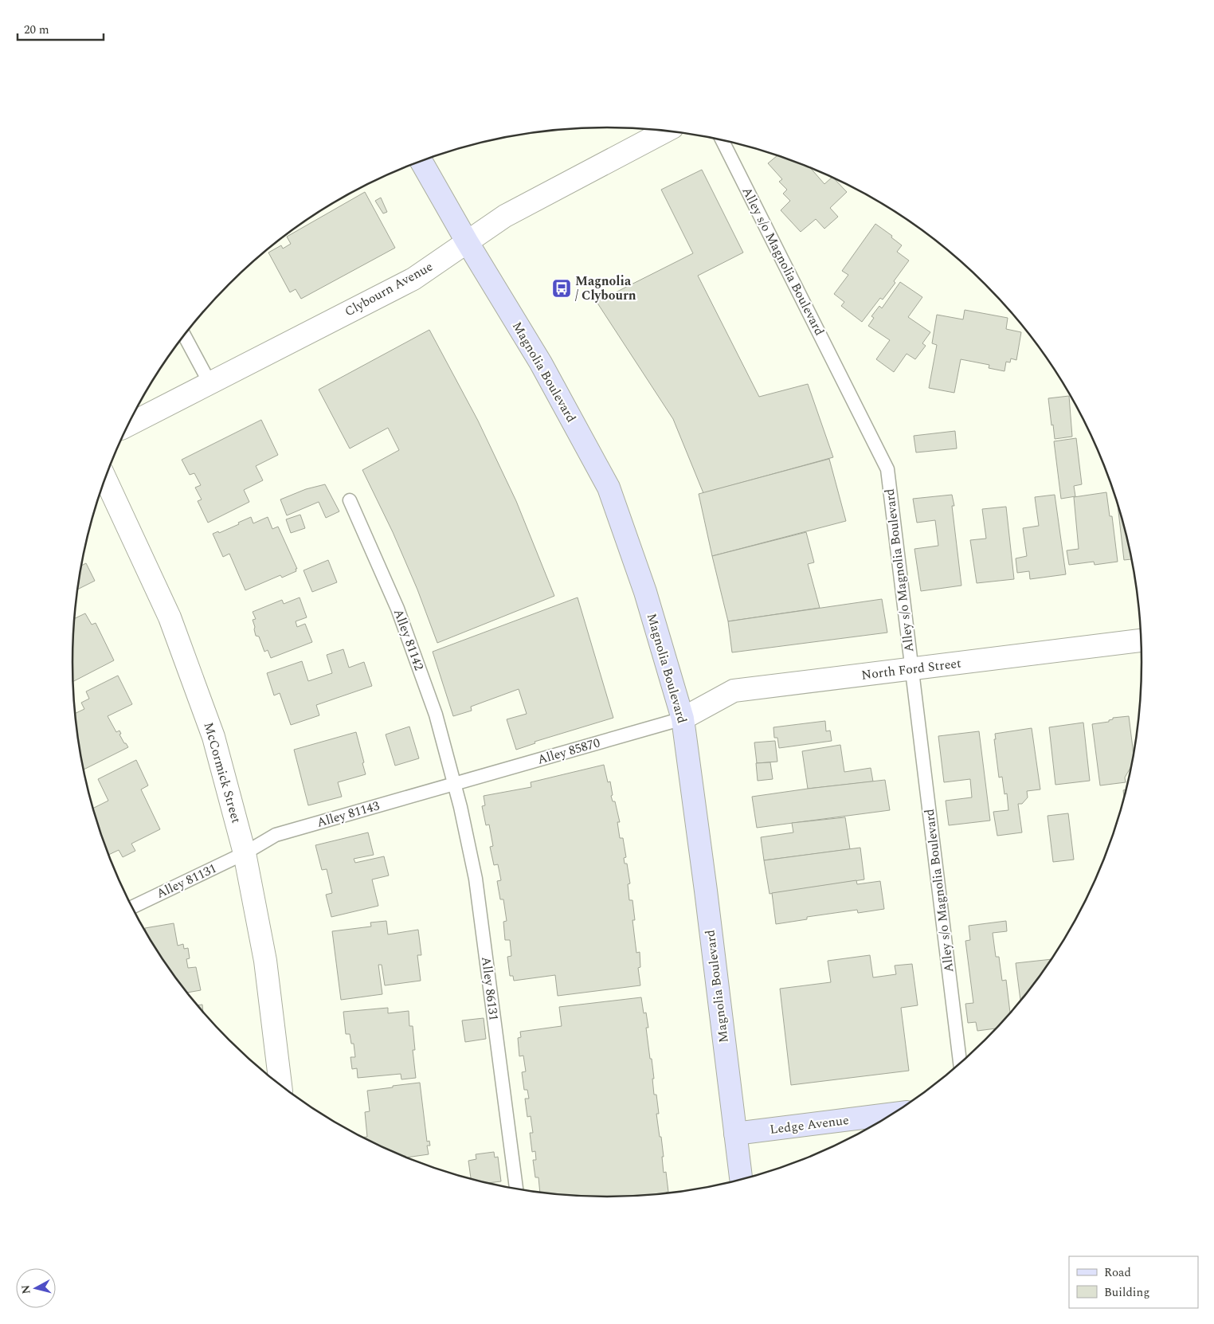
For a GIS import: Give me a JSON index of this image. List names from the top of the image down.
{
  "streets": {
    "main road": ["Magnolia Boulevard", "Ledge Avenue"],
    "street": ["Clybourn Avenue", "North Ford Street", "McCormick Street"],
    "lane": [
      "Alley s/o Magnolia Boulevard",
      "Alley 81142",
      "Alley 85870",
      "Alley 81143",
      "Alley 81131",
      "Alley 86131"
    ]
  },
  "crossings": [
    ["Alley s/o Magnolia Boulevard", "North Ford Street"],
    ["Clybourn Avenue", "Magnolia Boulevard"],
    ["Magnolia Boulevard", "North Ford Street"],
    ["Magnolia Boulevard", "Alley 85870"],
    ["Magnolia Boulevard", "Ledge Avenue"],
    ["Alley 81142", "Alley 85870"],
    ["Alley 81142", "Alley 81143"],
    ["Alley 81142", "Alley 86131"],
    ["North Ford Street", "Alley 85870"],
    ["Alley 85870", "Alley 81143"],
    ["Alley 85870", "Alley 86131"],
    ["McCormick Street", "Alley 81143"],
    ["McCormick Street", "Alley 81131"],
    ["Alley 81143", "Alley 81131"],
    ["Alley 81143", "Alley 86131"]
  ],
  "places": {
    "bus stop": ["Magnolia / Clybourn"]
  },
  "legend": ["Road", "Building"],
  "scale_bar": "20 m",
  "north": "left"
}
